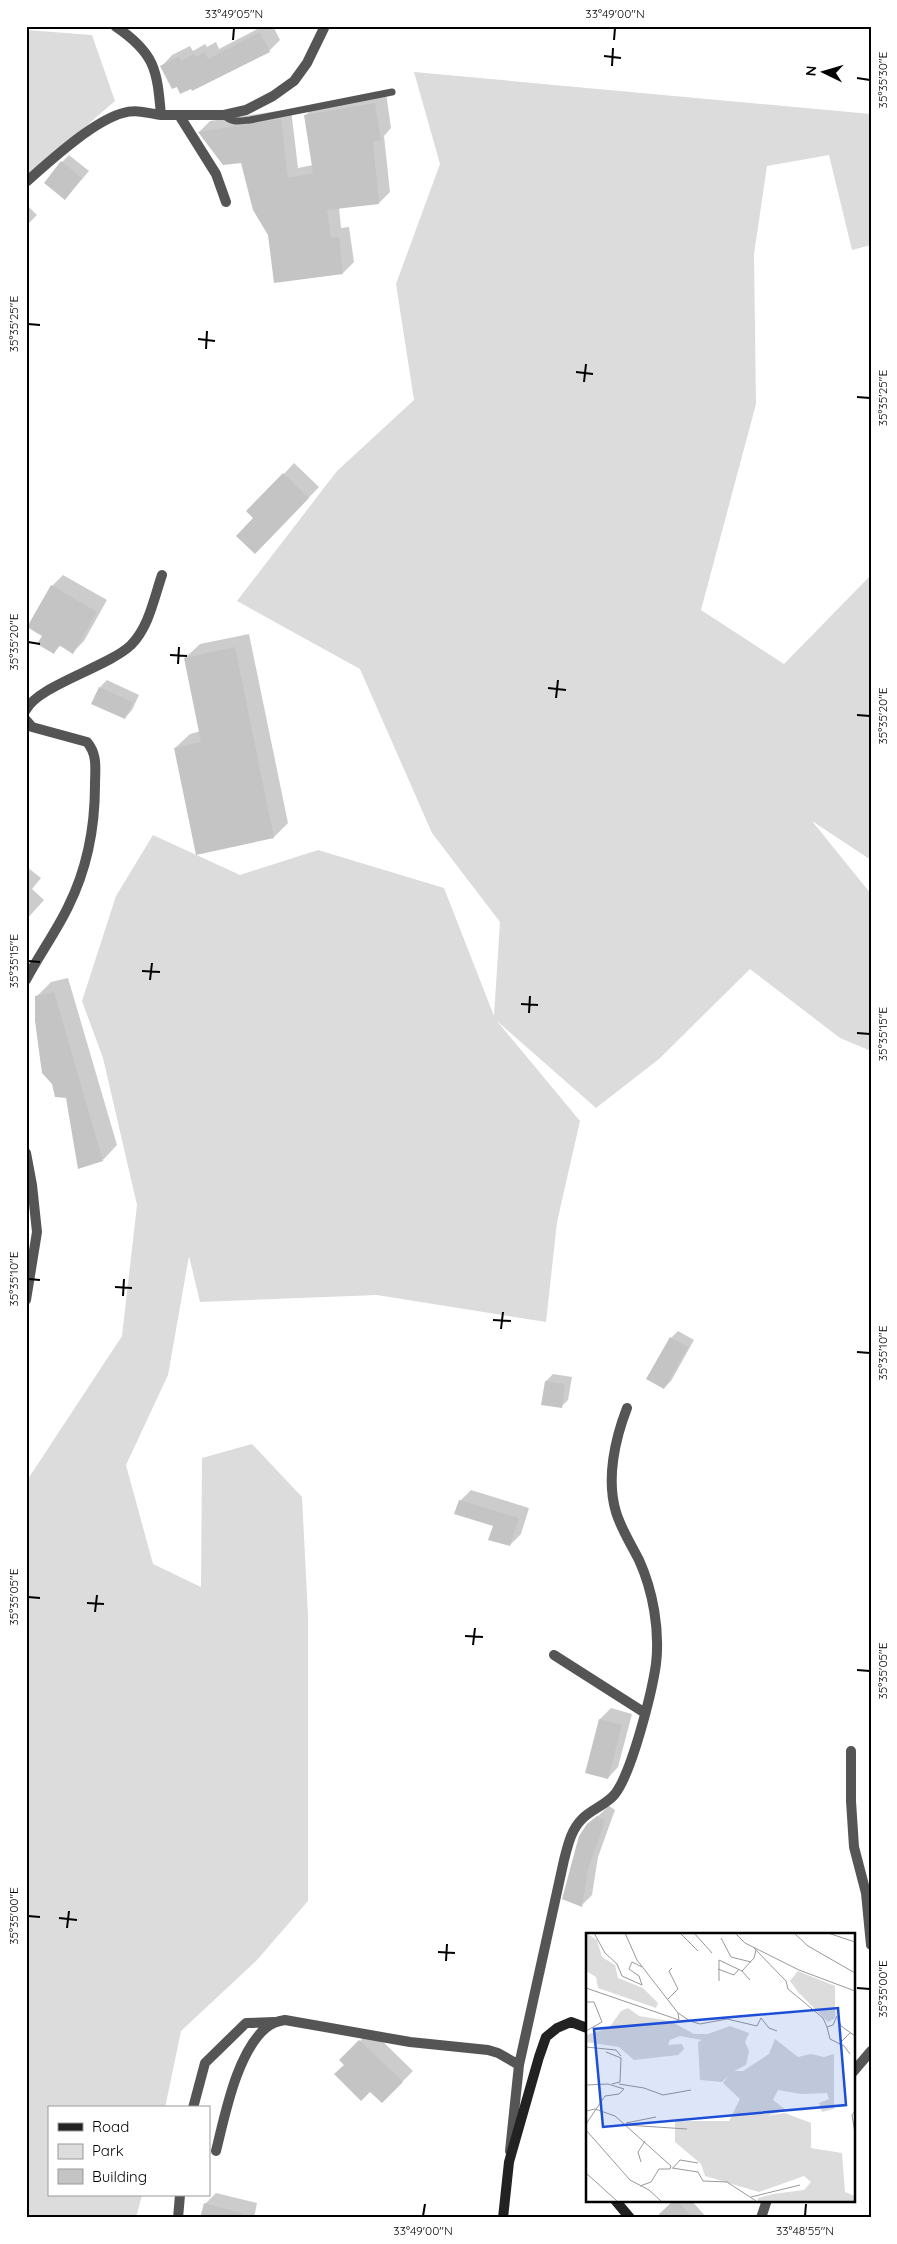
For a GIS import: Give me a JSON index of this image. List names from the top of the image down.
{
  "legend": ["Road", "Park", "Building"],
  "north": "left",
  "coordinates": [
    "33°49'05\"N",
    "33°49'00\"N",
    "35°35'30\"E",
    "35°35'25\"E",
    "35°35'20\"E",
    "35°35'15\"E",
    "35°35'10\"E",
    "35°35'05\"E",
    "35°35'00\"E",
    "33°48'55\"N"
  ]
}
